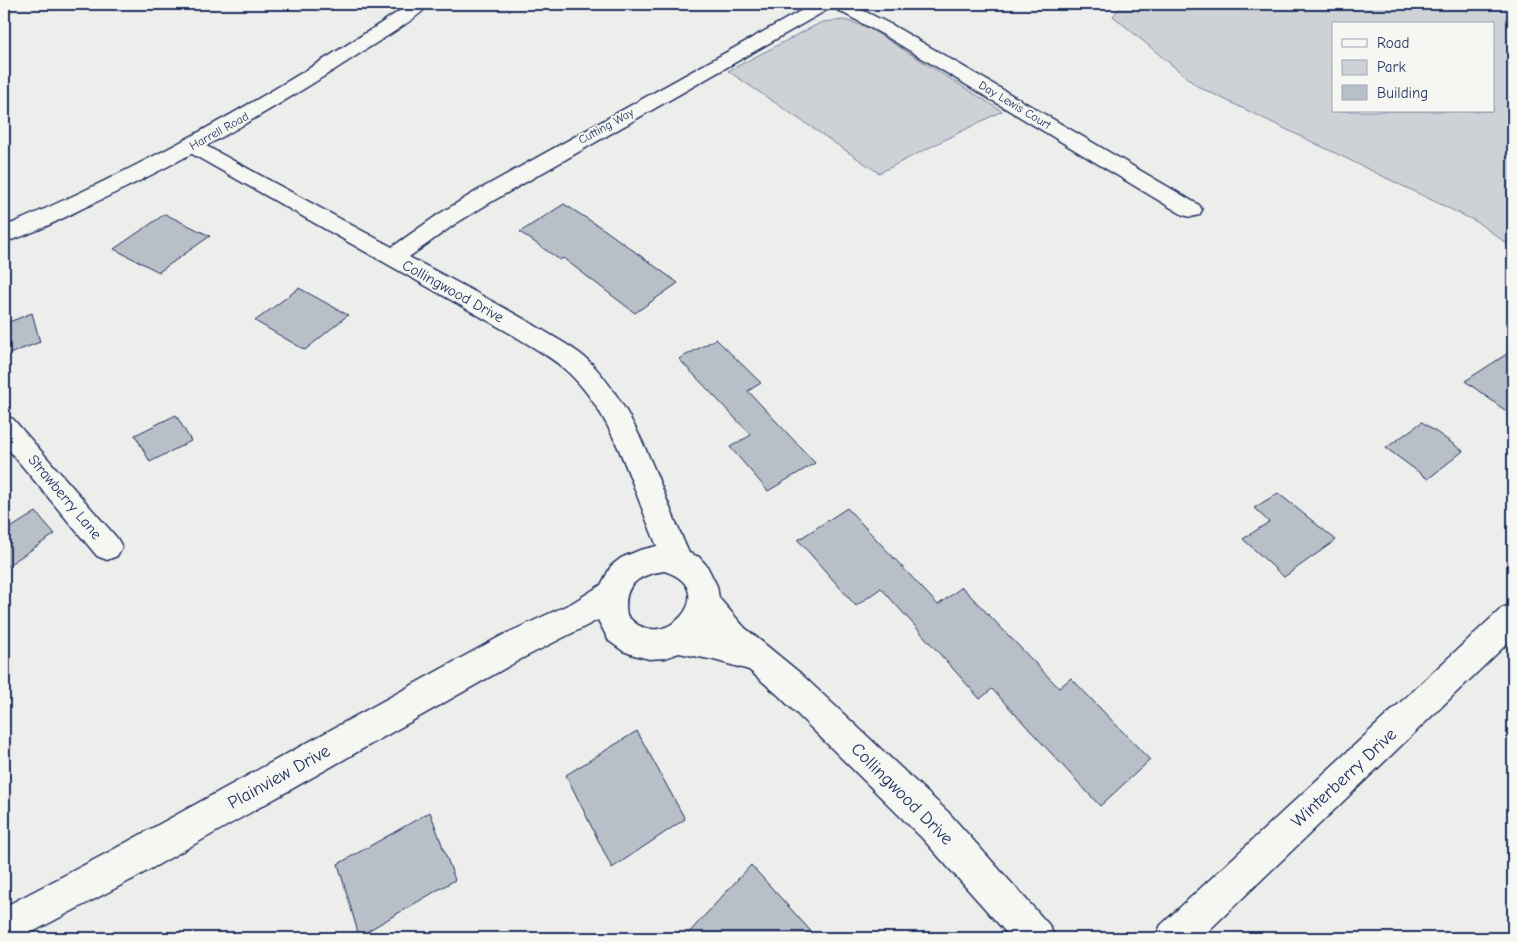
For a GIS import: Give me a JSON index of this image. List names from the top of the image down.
{
  "streets": {
    "street": [
      "Day Lewis Court",
      "Cutting Way",
      "Harrell Road",
      "Collingwood Drive",
      "Strawberry Lane",
      "Plainview Drive",
      "Winterberry Drive"
    ]
  },
  "crossings": [
    ["Cutting Way", "Collingwood Drive"],
    ["Harrell Road", "Collingwood Drive"],
    ["Collingwood Drive", "Plainview Drive"]
  ],
  "legend": ["Road", "Park", "Building"]
}
